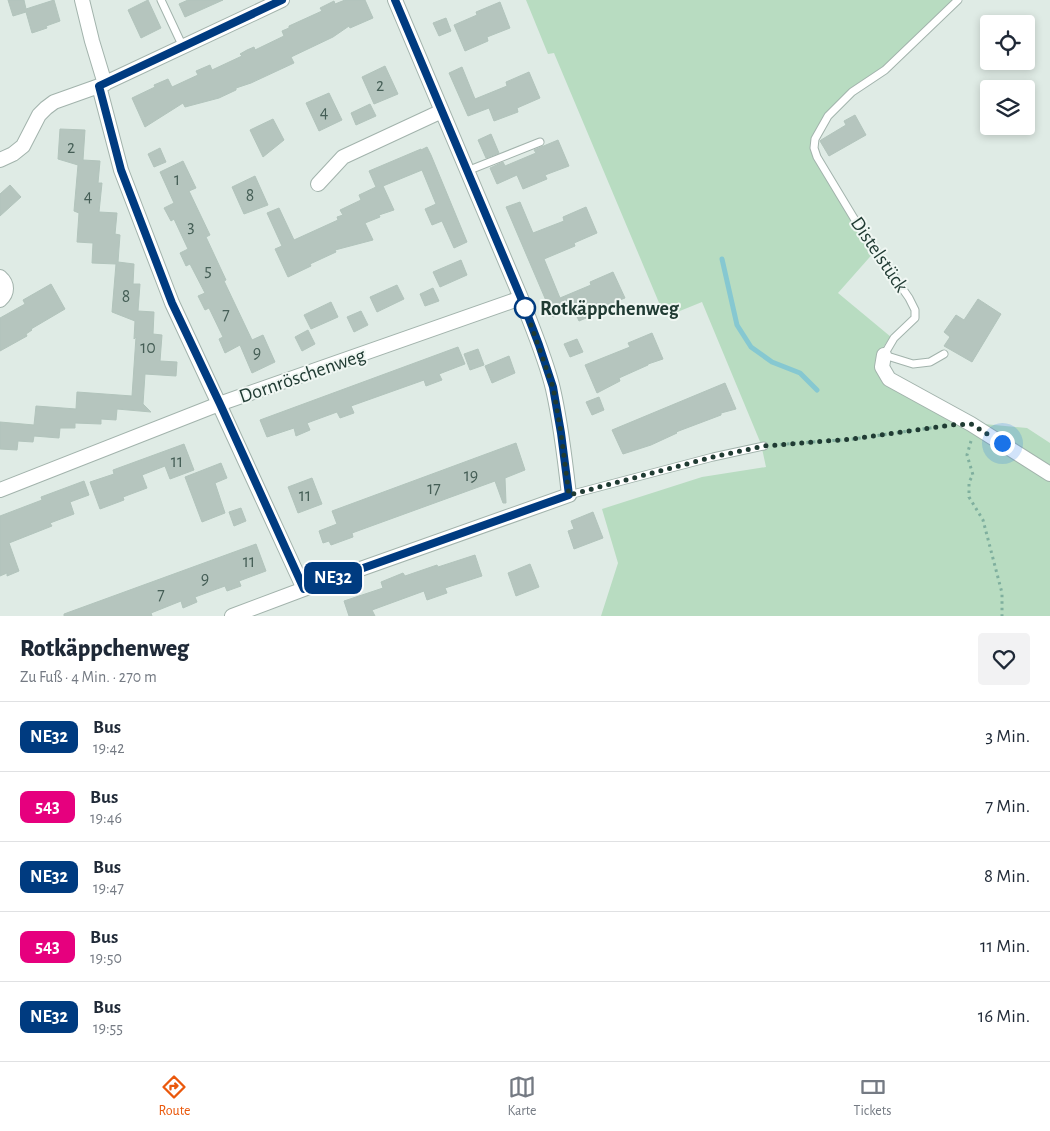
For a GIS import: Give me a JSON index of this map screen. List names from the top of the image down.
{
  "streets": {
    "street": ["Dornröschenweg"],
    "lane": ["Distelstück"]
  },
  "places": ["Rotkäppchenweg"],
  "lines": ["bus line NE32"],
  "house_numbers": [
    "2",
    "4",
    "2",
    "1",
    "8",
    "4",
    "3",
    "5",
    "8",
    "7",
    "10",
    "9",
    "11",
    "19",
    "17",
    "11",
    "11",
    "9",
    "7"
  ],
  "page": {
    "on_map": "NE32",
    "heading": ["Rotkäppchenweg", "Zu Fuß · 4 Min. · 270 m"],
    "list": [
      {
        "mark": "NE32",
        "name": "Bus",
        "note": "19:42",
        "value": "3 Min."
      },
      {
        "mark": "543",
        "name": "Bus",
        "note": "19:46",
        "value": "7 Min."
      },
      {
        "mark": "NE32",
        "name": "Bus",
        "note": "19:47",
        "value": "8 Min."
      },
      {
        "mark": "543",
        "name": "Bus",
        "note": "19:50",
        "value": "11 Min."
      },
      {
        "mark": "NE32",
        "name": "Bus",
        "note": "19:55",
        "value": "16 Min."
      }
    ],
    "tabs": ["Route", "Karte", "Tickets"]
  }
}
